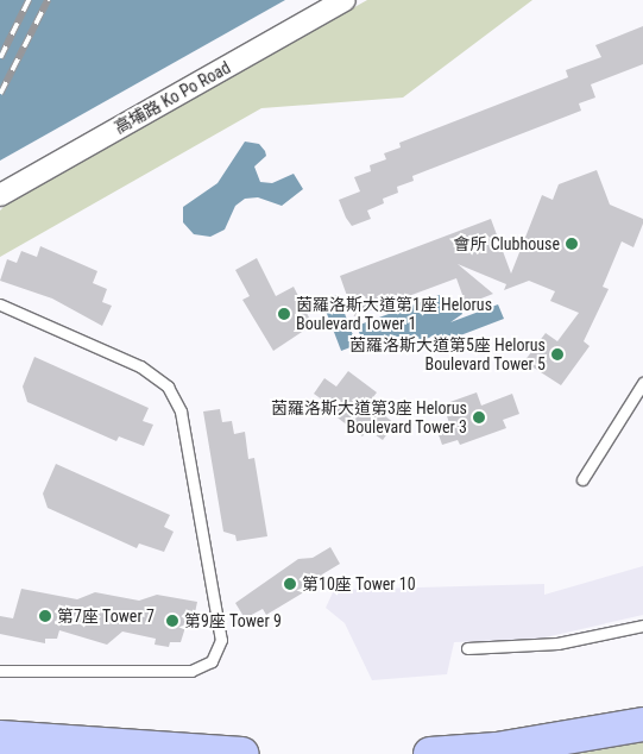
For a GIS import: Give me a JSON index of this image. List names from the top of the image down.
{
  "streets": {
    "street": ["高埔路 Ko Po Road"]
  },
  "places": [
    "會所 Clubhouse",
    "茵羅洛斯大道第1座 Helorus Boulevard Tower 1",
    "茵羅洛斯大道第5座 Helorus Boulevard Tower 5",
    "茵羅洛斯大道第3座 Helorus Boulevard Tower 3",
    "第10座 Tower 10",
    "第7座 Tower 7",
    "第9座 Tower 9"
  ]
}
